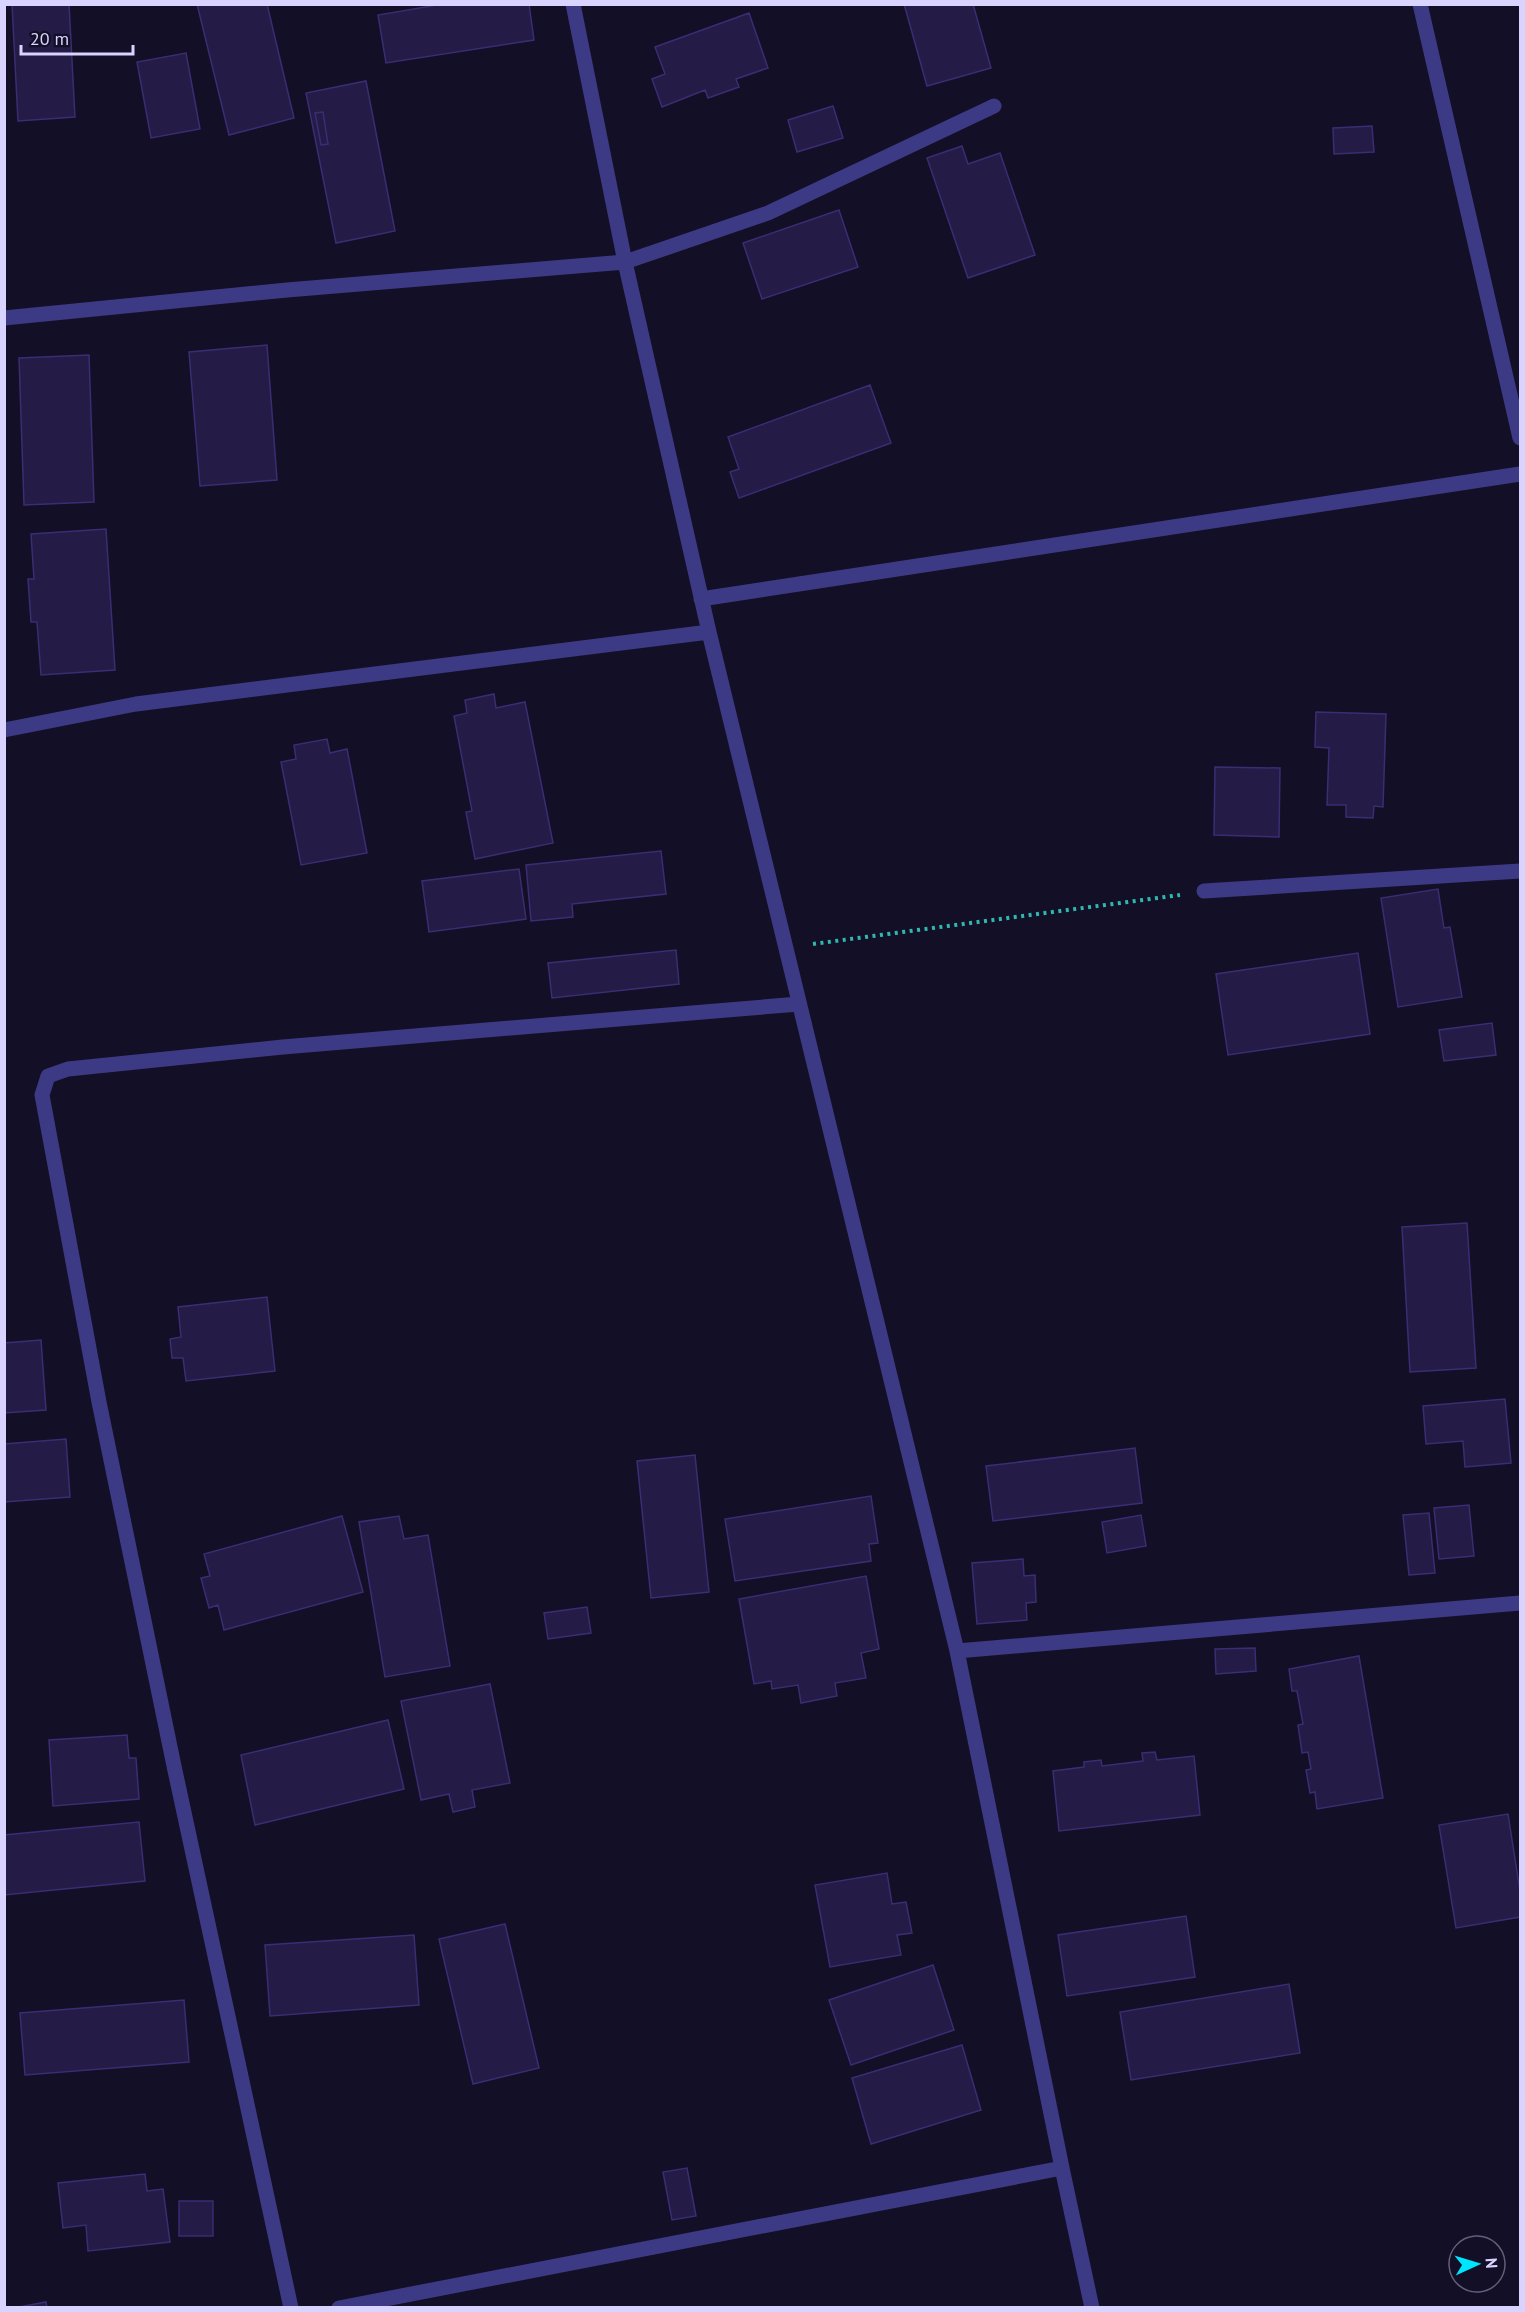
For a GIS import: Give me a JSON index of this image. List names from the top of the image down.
{
  "scale_bar": "20 m",
  "north": "right"
}
